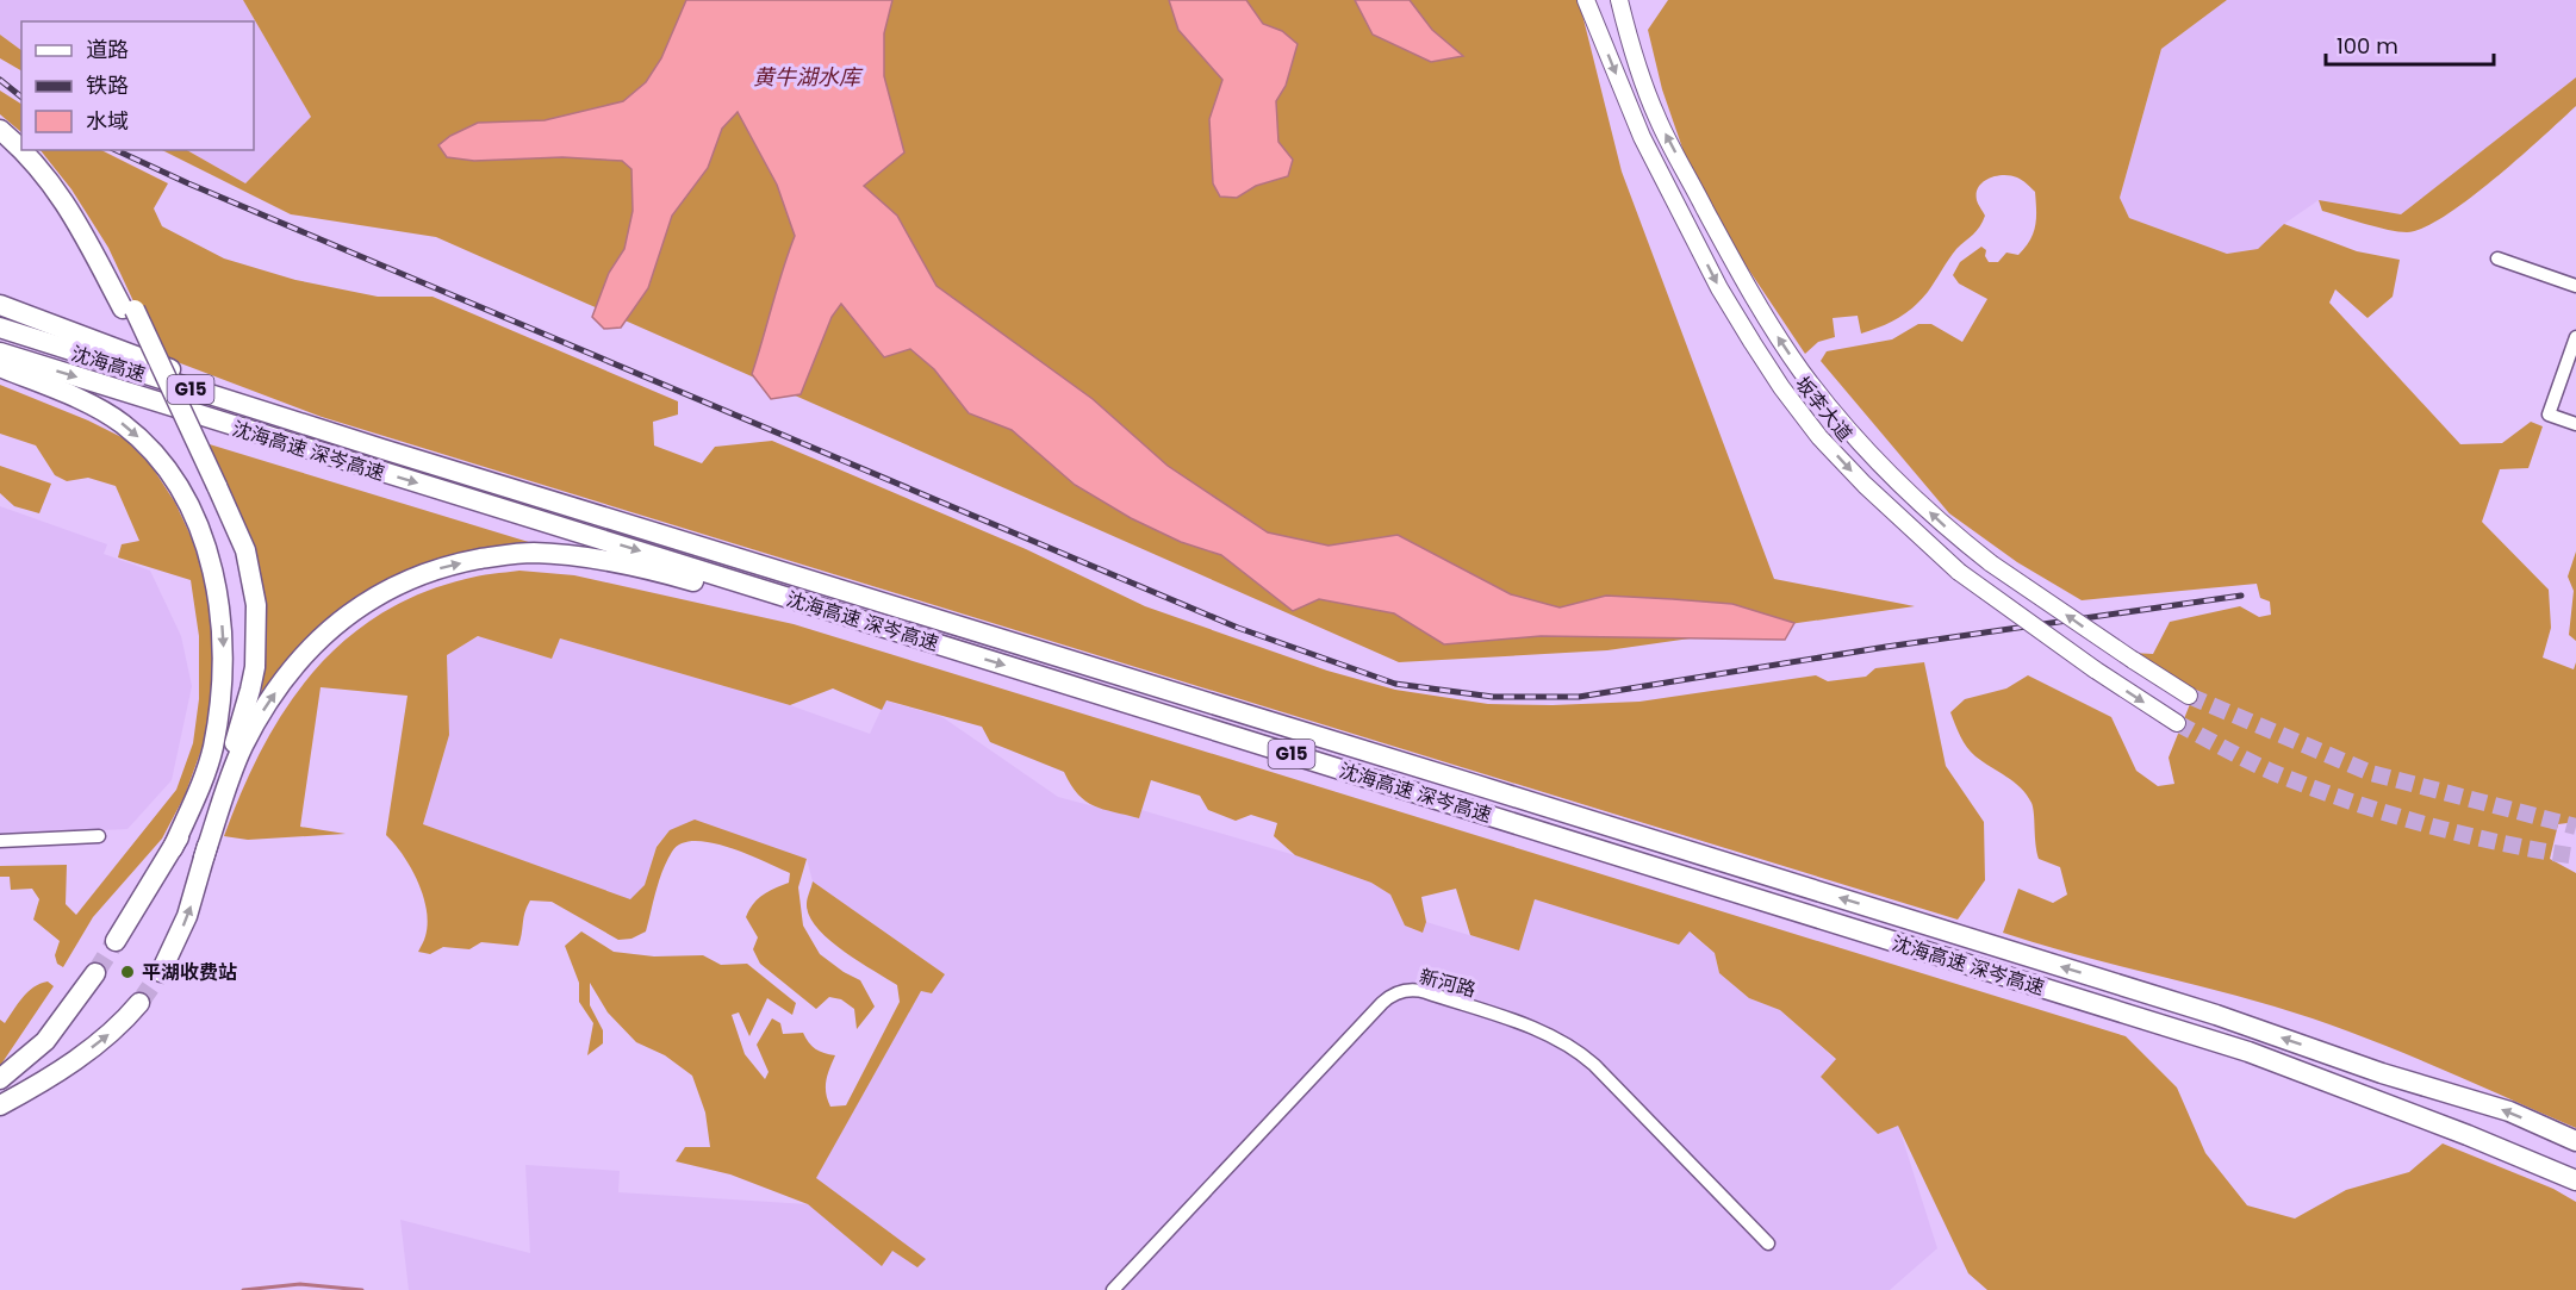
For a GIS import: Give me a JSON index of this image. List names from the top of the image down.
{
  "streets": {
    "highway": ["沈海高速", "G15", "沈海高速 深岑高速"],
    "main road": ["坂李大道"],
    "street": ["新河路"]
  },
  "crossings": [
    ["沈海高速", "沈海高速 深岑高速"]
  ],
  "water": ["黄牛湖水库"],
  "places": ["平湖收费站"],
  "legend": ["道路", "铁路", "水域"],
  "scale_bar": "100 m"
}
